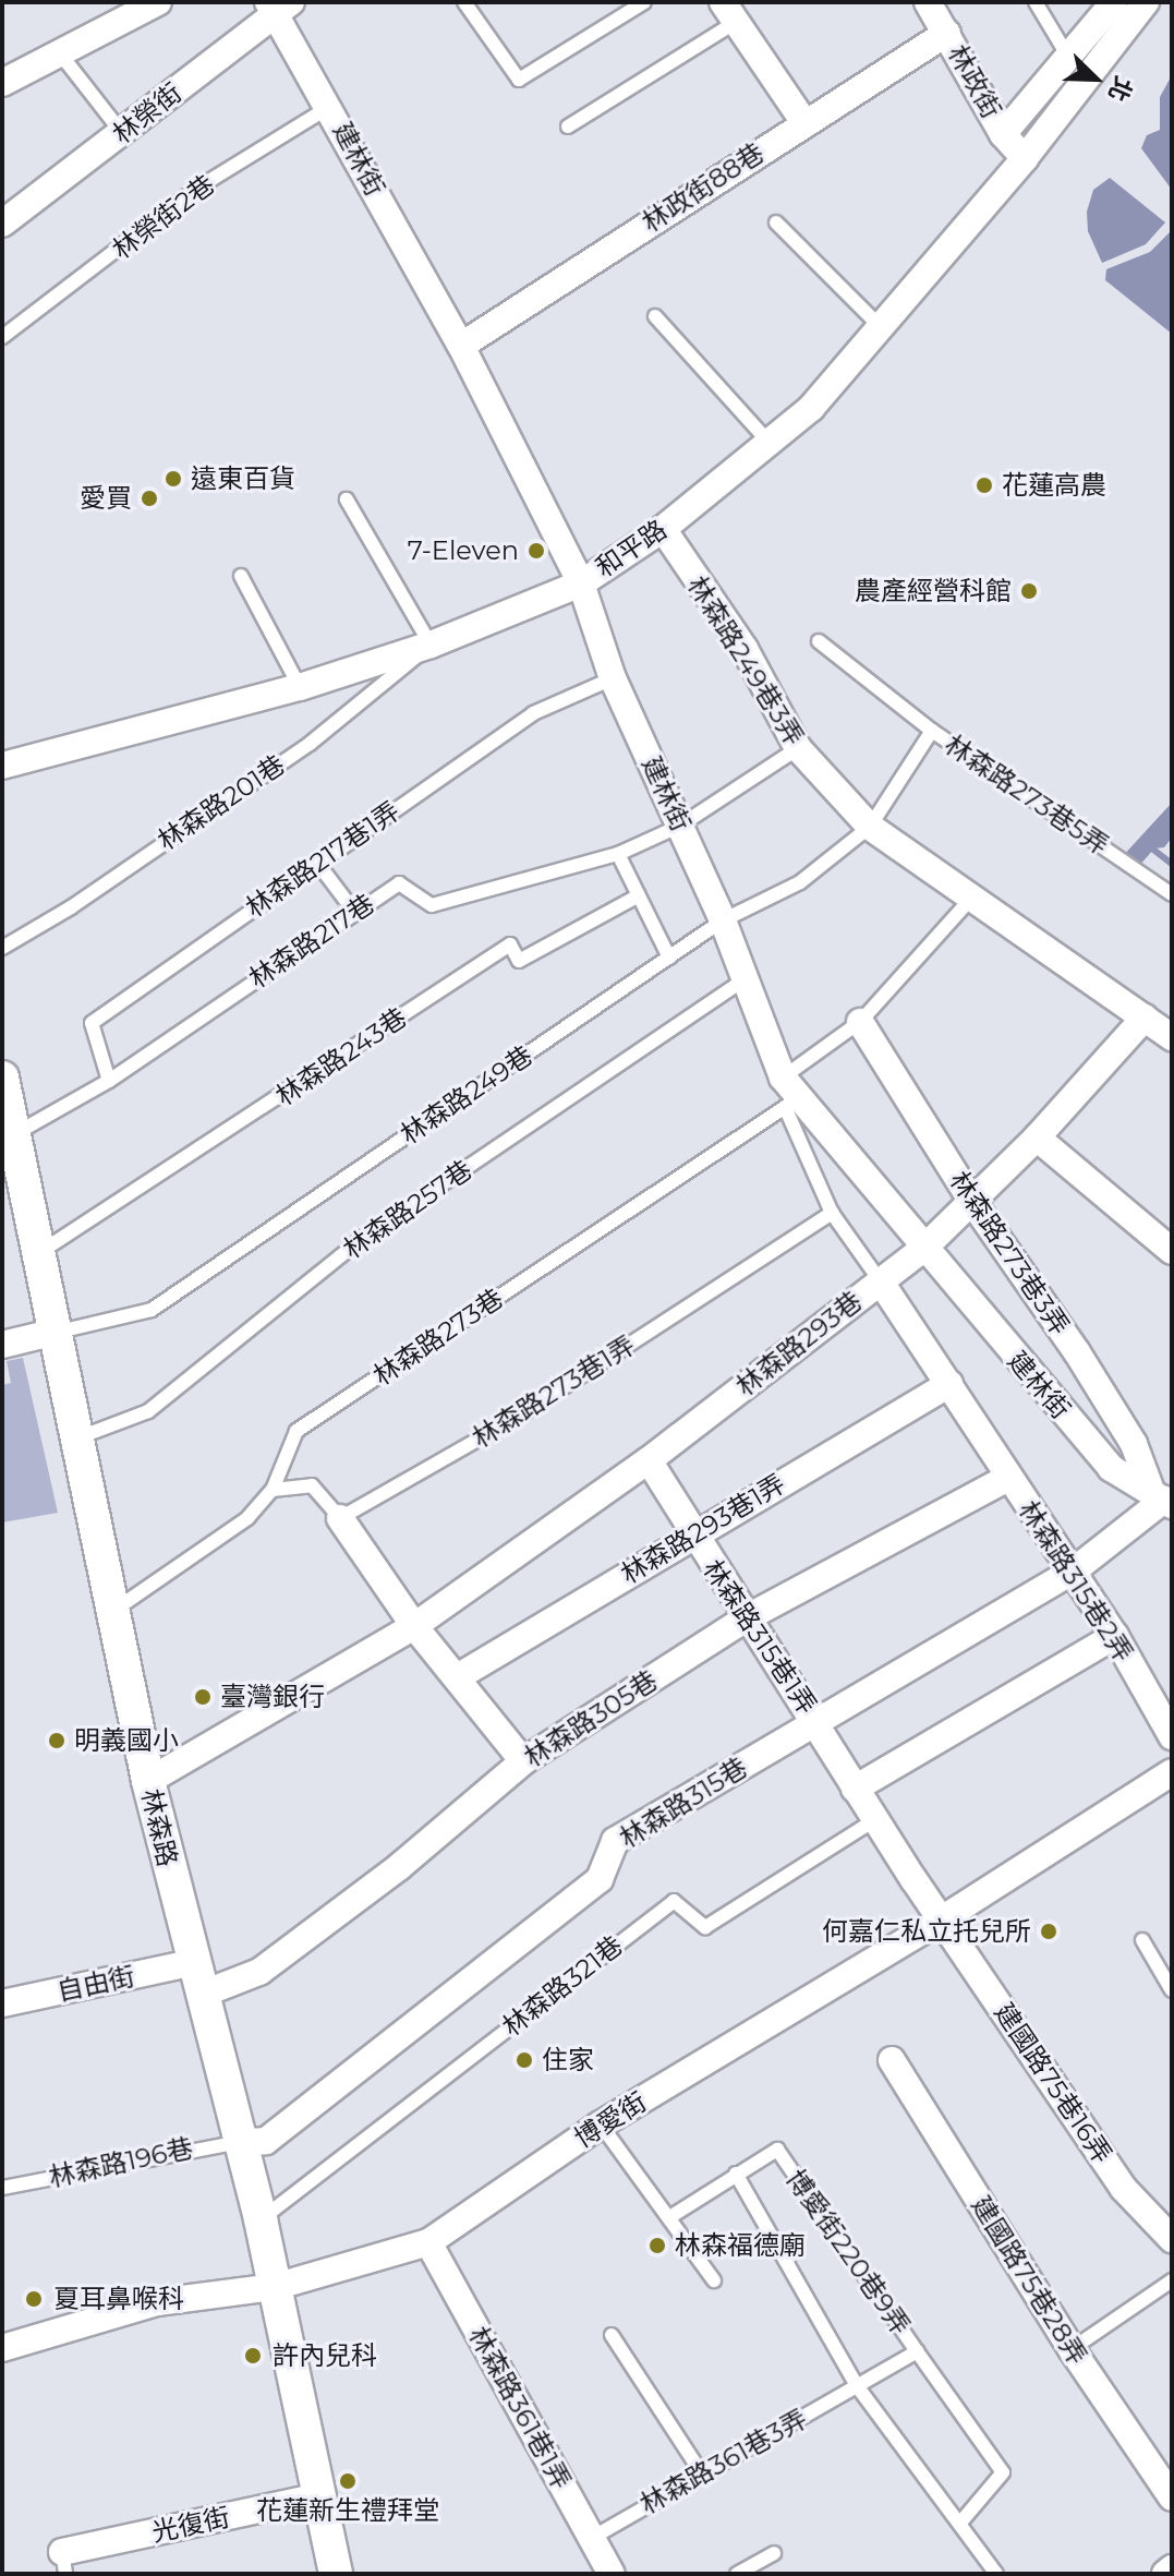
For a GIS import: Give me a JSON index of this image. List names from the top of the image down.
{
  "streets": {
    "street": [
      "林政街",
      "林榮街",
      "建林街",
      "林政街88巷",
      "和平路",
      "林森路249巷3弄",
      "林森路273巷3弄",
      "林森路293巷",
      "林森路293巷1弄",
      "林森路315巷2弄",
      "林森路315巷1弄",
      "林森路305巷",
      "林森路315巷",
      "林森路",
      "自由街",
      "建國路75巷16弄",
      "博愛街",
      "建國路75巷28弄",
      "林森路361巷1弄",
      "光復街"
    ],
    "lane": [
      "林榮街2巷",
      "林森路273巷5弄",
      "林森路201巷",
      "林森路217巷1弄",
      "林森路217巷",
      "林森路243巷",
      "林森路249巷",
      "林森路257巷",
      "林森路273巷",
      "林森路273巷1弄",
      "林森路321巷",
      "林森路196巷",
      "博愛街220巷9弄",
      "林森路361巷3弄"
    ]
  },
  "crossings": [
    ["林政街", "林政街88巷"],
    ["林政街", "和平路"],
    ["林榮街", "建林街"],
    ["建林街", "林政街88巷"],
    ["建林街", "林榮街2巷"],
    ["建林街", "和平路"],
    ["建林街", "林森路217巷1弄"],
    ["建林街", "林森路217巷"],
    ["建林街", "林森路249巷"],
    ["建林街", "林森路257巷"],
    ["建林街", "林森路273巷3弄"],
    ["建林街", "林森路273巷"],
    ["建林街", "林森路293巷"],
    ["建林街", "林森路315巷"],
    ["和平路", "林森路249巷3弄"],
    ["和平路", "林森路201巷"],
    ["林森路249巷3弄", "林森路273巷5弄"],
    ["林森路249巷3弄", "林森路217巷"],
    ["林森路249巷3弄", "林森路249巷"],
    ["林森路249巷3弄", "林森路273巷"],
    ["林森路273巷5弄", "林森路249巷"],
    ["林森路217巷1弄", "林森路217巷"],
    ["林森路217巷", "林森路"],
    ["林森路243巷", "林森路"],
    ["林森路249巷", "林森路"],
    ["林森路257巷", "林森路"],
    ["林森路273巷3弄", "林森路273巷"],
    ["林森路273巷3弄", "林森路293巷"],
    ["林森路273巷3弄", "林森路315巷"],
    ["林森路273巷", "林森路"],
    ["林森路293巷", "林森路315巷2弄"],
    ["林森路293巷", "林森路315巷1弄"],
    ["林森路293巷", "林森路"],
    ["林森路293巷1弄", "林森路315巷2弄"],
    ["林森路293巷1弄", "林森路315巷1弄"],
    ["林森路315巷2弄", "林森路305巷"],
    ["林森路315巷2弄", "林森路315巷"],
    ["林森路315巷1弄", "林森路305巷"],
    ["林森路315巷1弄", "林森路315巷"],
    ["林森路305巷", "林森路"],
    ["林森路315巷", "林森路"],
    ["林森路315巷", "林森路196巷"],
    ["林森路", "自由街"],
    ["林森路", "林森路321巷"],
    ["林森路", "博愛街"],
    ["林森路", "林森路196巷"],
    ["林森路", "光復街"],
    ["建國路75巷16弄", "博愛街"],
    ["博愛街", "林森路361巷1弄"],
    ["博愛街220巷9弄", "林森路361巷3弄"],
    ["林森路361巷1弄", "林森路361巷3弄"]
  ],
  "places": [
    "遠東百貨",
    "花蓮高農",
    "愛買",
    "7-Eleven",
    "農產經營科館",
    "臺灣銀行",
    "明義國小",
    "何嘉仁私立托兒所",
    "住家",
    "林森福德廟",
    "夏耳鼻喉科",
    "許內兒科",
    "花蓮新生禮拜堂"
  ],
  "north": "bottom right"
}
